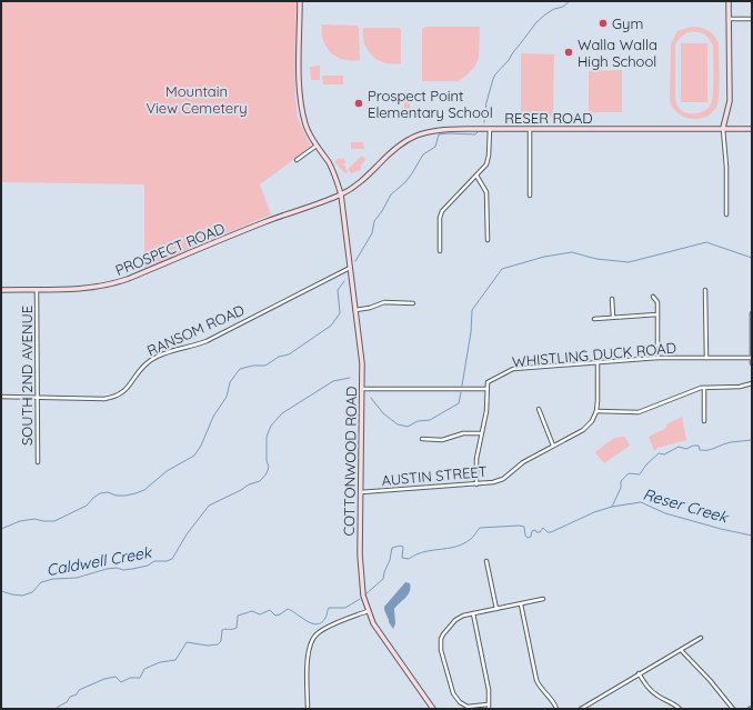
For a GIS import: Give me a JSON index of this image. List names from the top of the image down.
{
  "streets": {
    "main road": ["RESER ROAD", "PROSPECT ROAD", "COTTONWOOD ROAD"],
    "street": [
      "RANSOM ROAD",
      "WHISTLING DUCK ROAD",
      "SOUTH 2ND AVENUE",
      "AUSTIN STREET"
    ]
  },
  "crossings": [
    ["RESER ROAD", "PROSPECT ROAD"],
    ["RESER ROAD", "COTTONWOOD ROAD"],
    ["PROSPECT ROAD", "SOUTH 2ND AVENUE"],
    ["PROSPECT ROAD", "COTTONWOOD ROAD"],
    ["RANSOM ROAD", "SOUTH 2ND AVENUE"],
    ["RANSOM ROAD", "COTTONWOOD ROAD"],
    ["COTTONWOOD ROAD", "AUSTIN STREET"]
  ],
  "water": ["Reser Creek", "Caldwell Creek"],
  "parks": ["Mountain View Cemetery"],
  "places": ["Gym", "Walla Walla High School", "Prospect Point Elementary School"]
}
